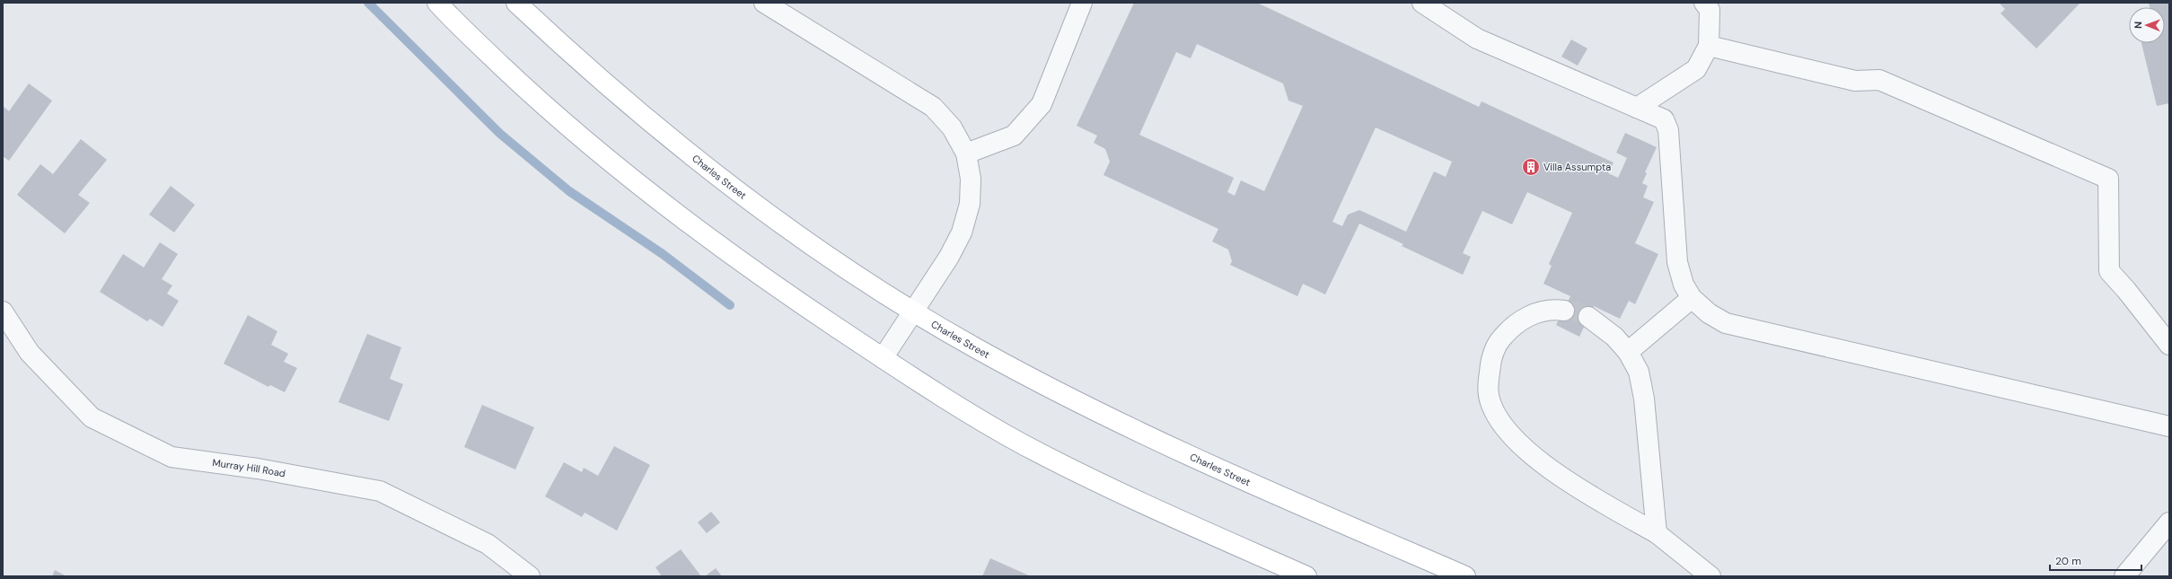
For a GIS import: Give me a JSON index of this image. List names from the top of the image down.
{
  "streets": {
    "main road": ["Charles Street"],
    "street": ["Murray Hill Road"]
  },
  "places": {
    "building": ["Villa Assumpta"]
  },
  "scale_bar": "20 m",
  "north": "left"
}
